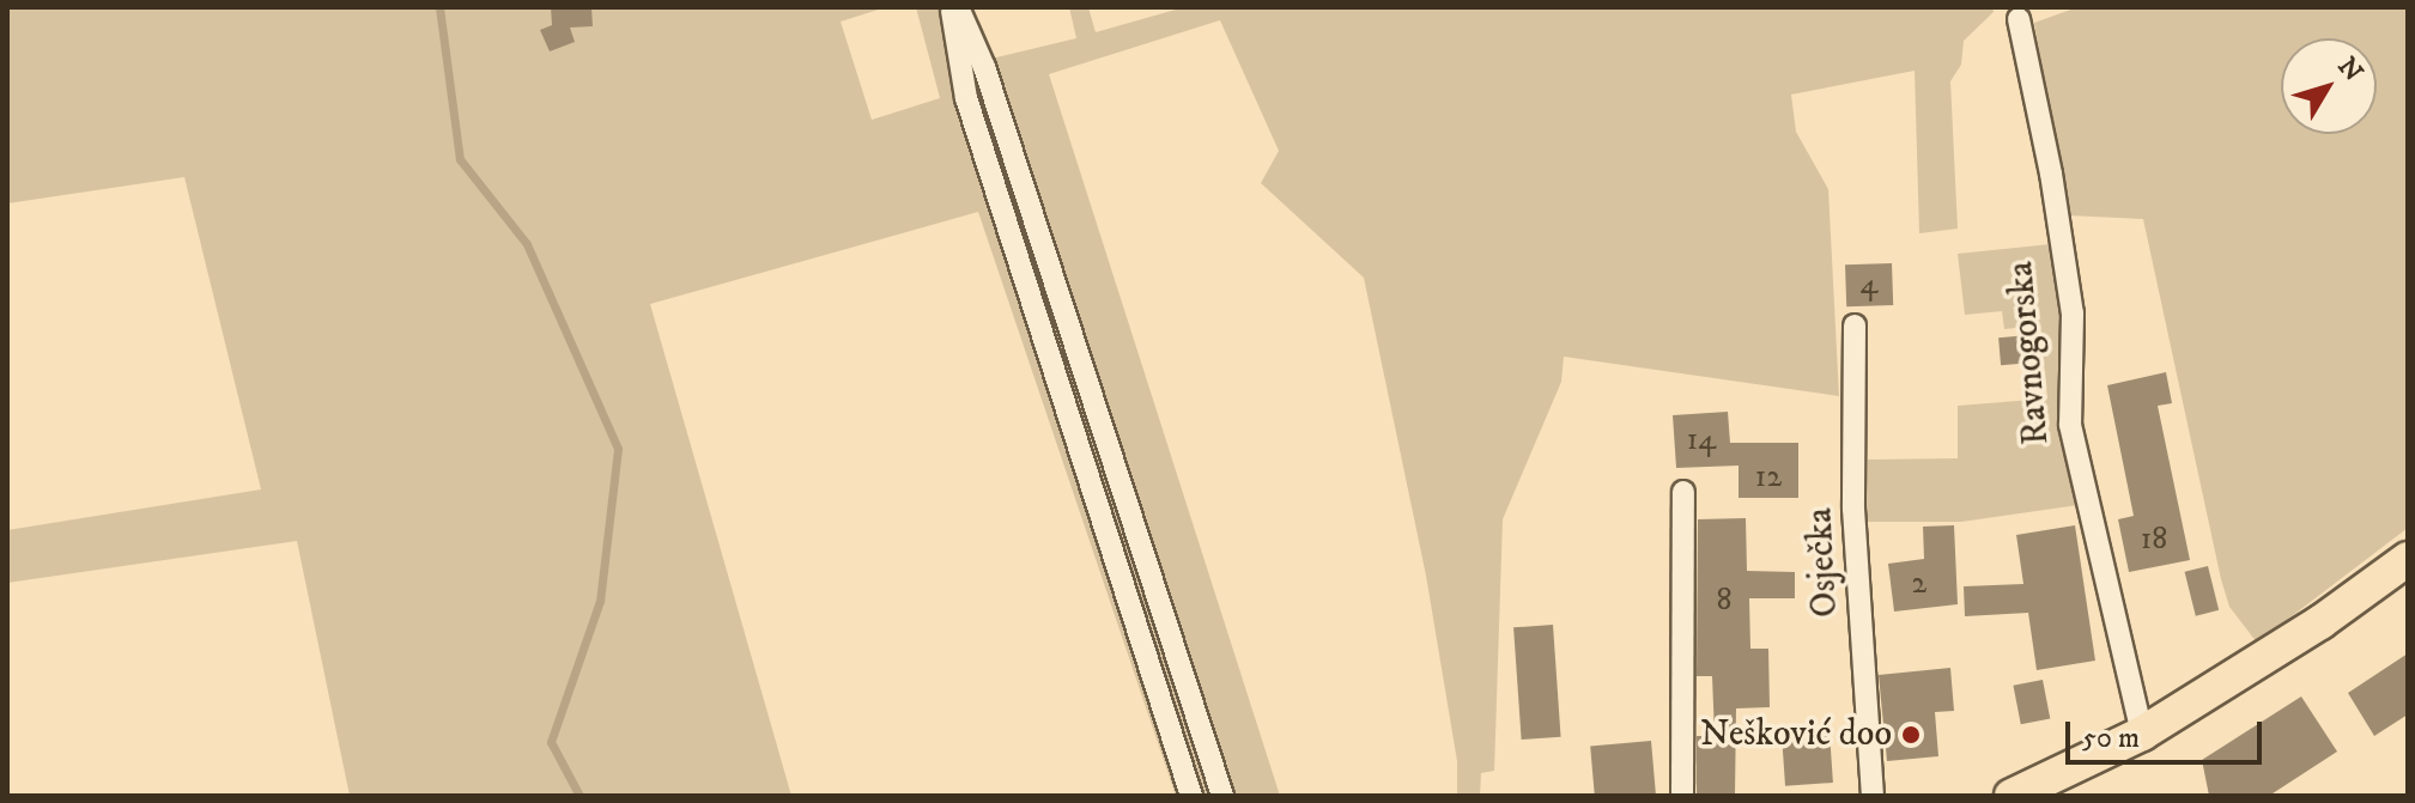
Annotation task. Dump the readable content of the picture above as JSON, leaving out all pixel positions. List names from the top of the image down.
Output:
{
  "streets": {
    "street": ["Ravnogorska", "Osječka"]
  },
  "places": ["Nešković doo"],
  "house_numbers": [
    "4",
    "14",
    "12",
    "18",
    "2",
    "8"
  ],
  "scale_bar": "50 m",
  "north": "top right"
}
